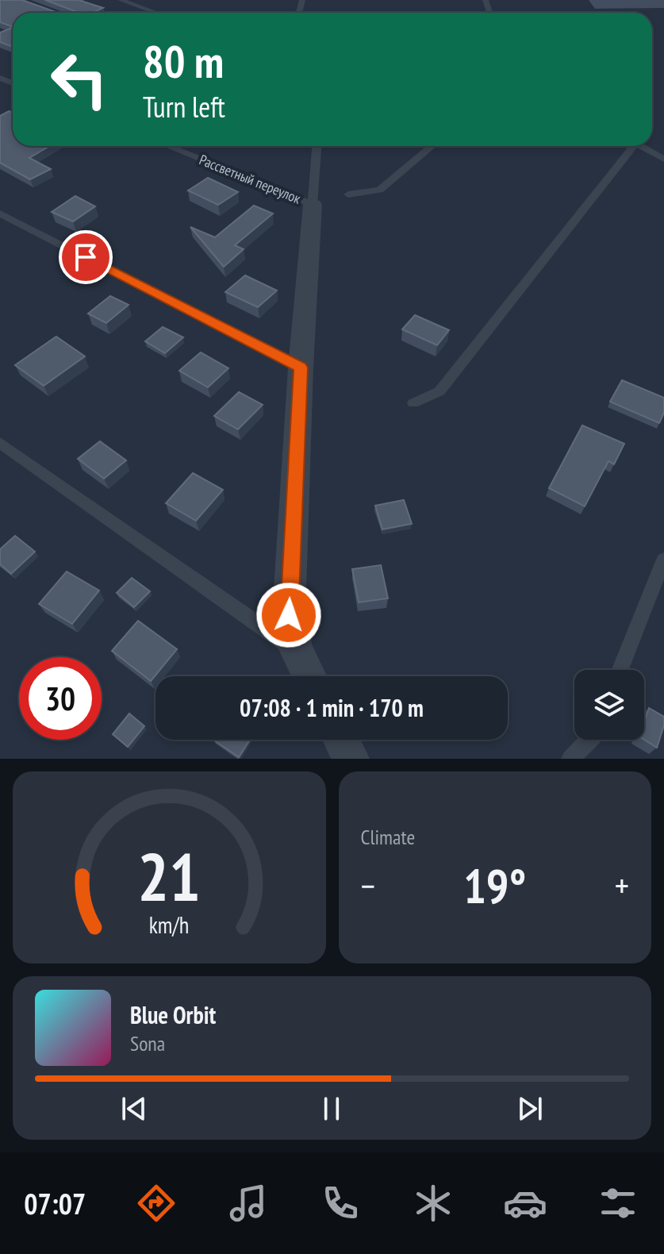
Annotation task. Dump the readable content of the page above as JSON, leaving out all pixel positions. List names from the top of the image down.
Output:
{
  "streets": {
    "lane": ["Рассветный переулок"]
  },
  "page": {
    "turn": ["80 m", "Turn left"],
    "limit": "30",
    "trip": "07:08 · 1 min · 170 m",
    "tile": "Climate",
    "heat": ["−", "19°", "+"],
    "song": ["Blue Orbit", "Sona"],
    "tabs": "07:07",
    "gauge": ["21", "km/h"]
  }
}
